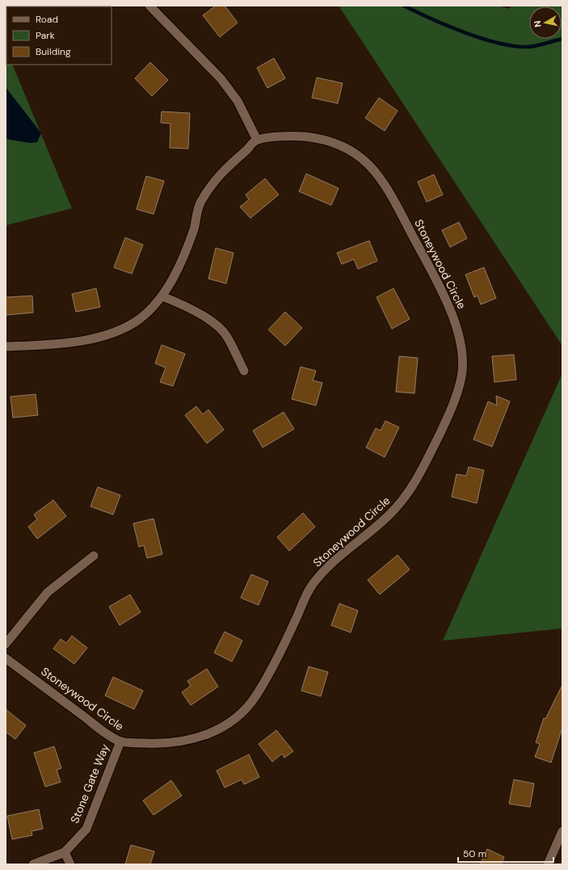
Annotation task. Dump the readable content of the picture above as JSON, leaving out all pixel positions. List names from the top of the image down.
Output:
{
  "streets": {
    "street": ["Stoneywood Circle", "Stone Gate Way"]
  },
  "crossings": [
    ["Stoneywood Circle", "Stone Gate Way"]
  ],
  "legend": ["Road", "Park", "Building"],
  "scale_bar": "50 m",
  "north": "left"
}
